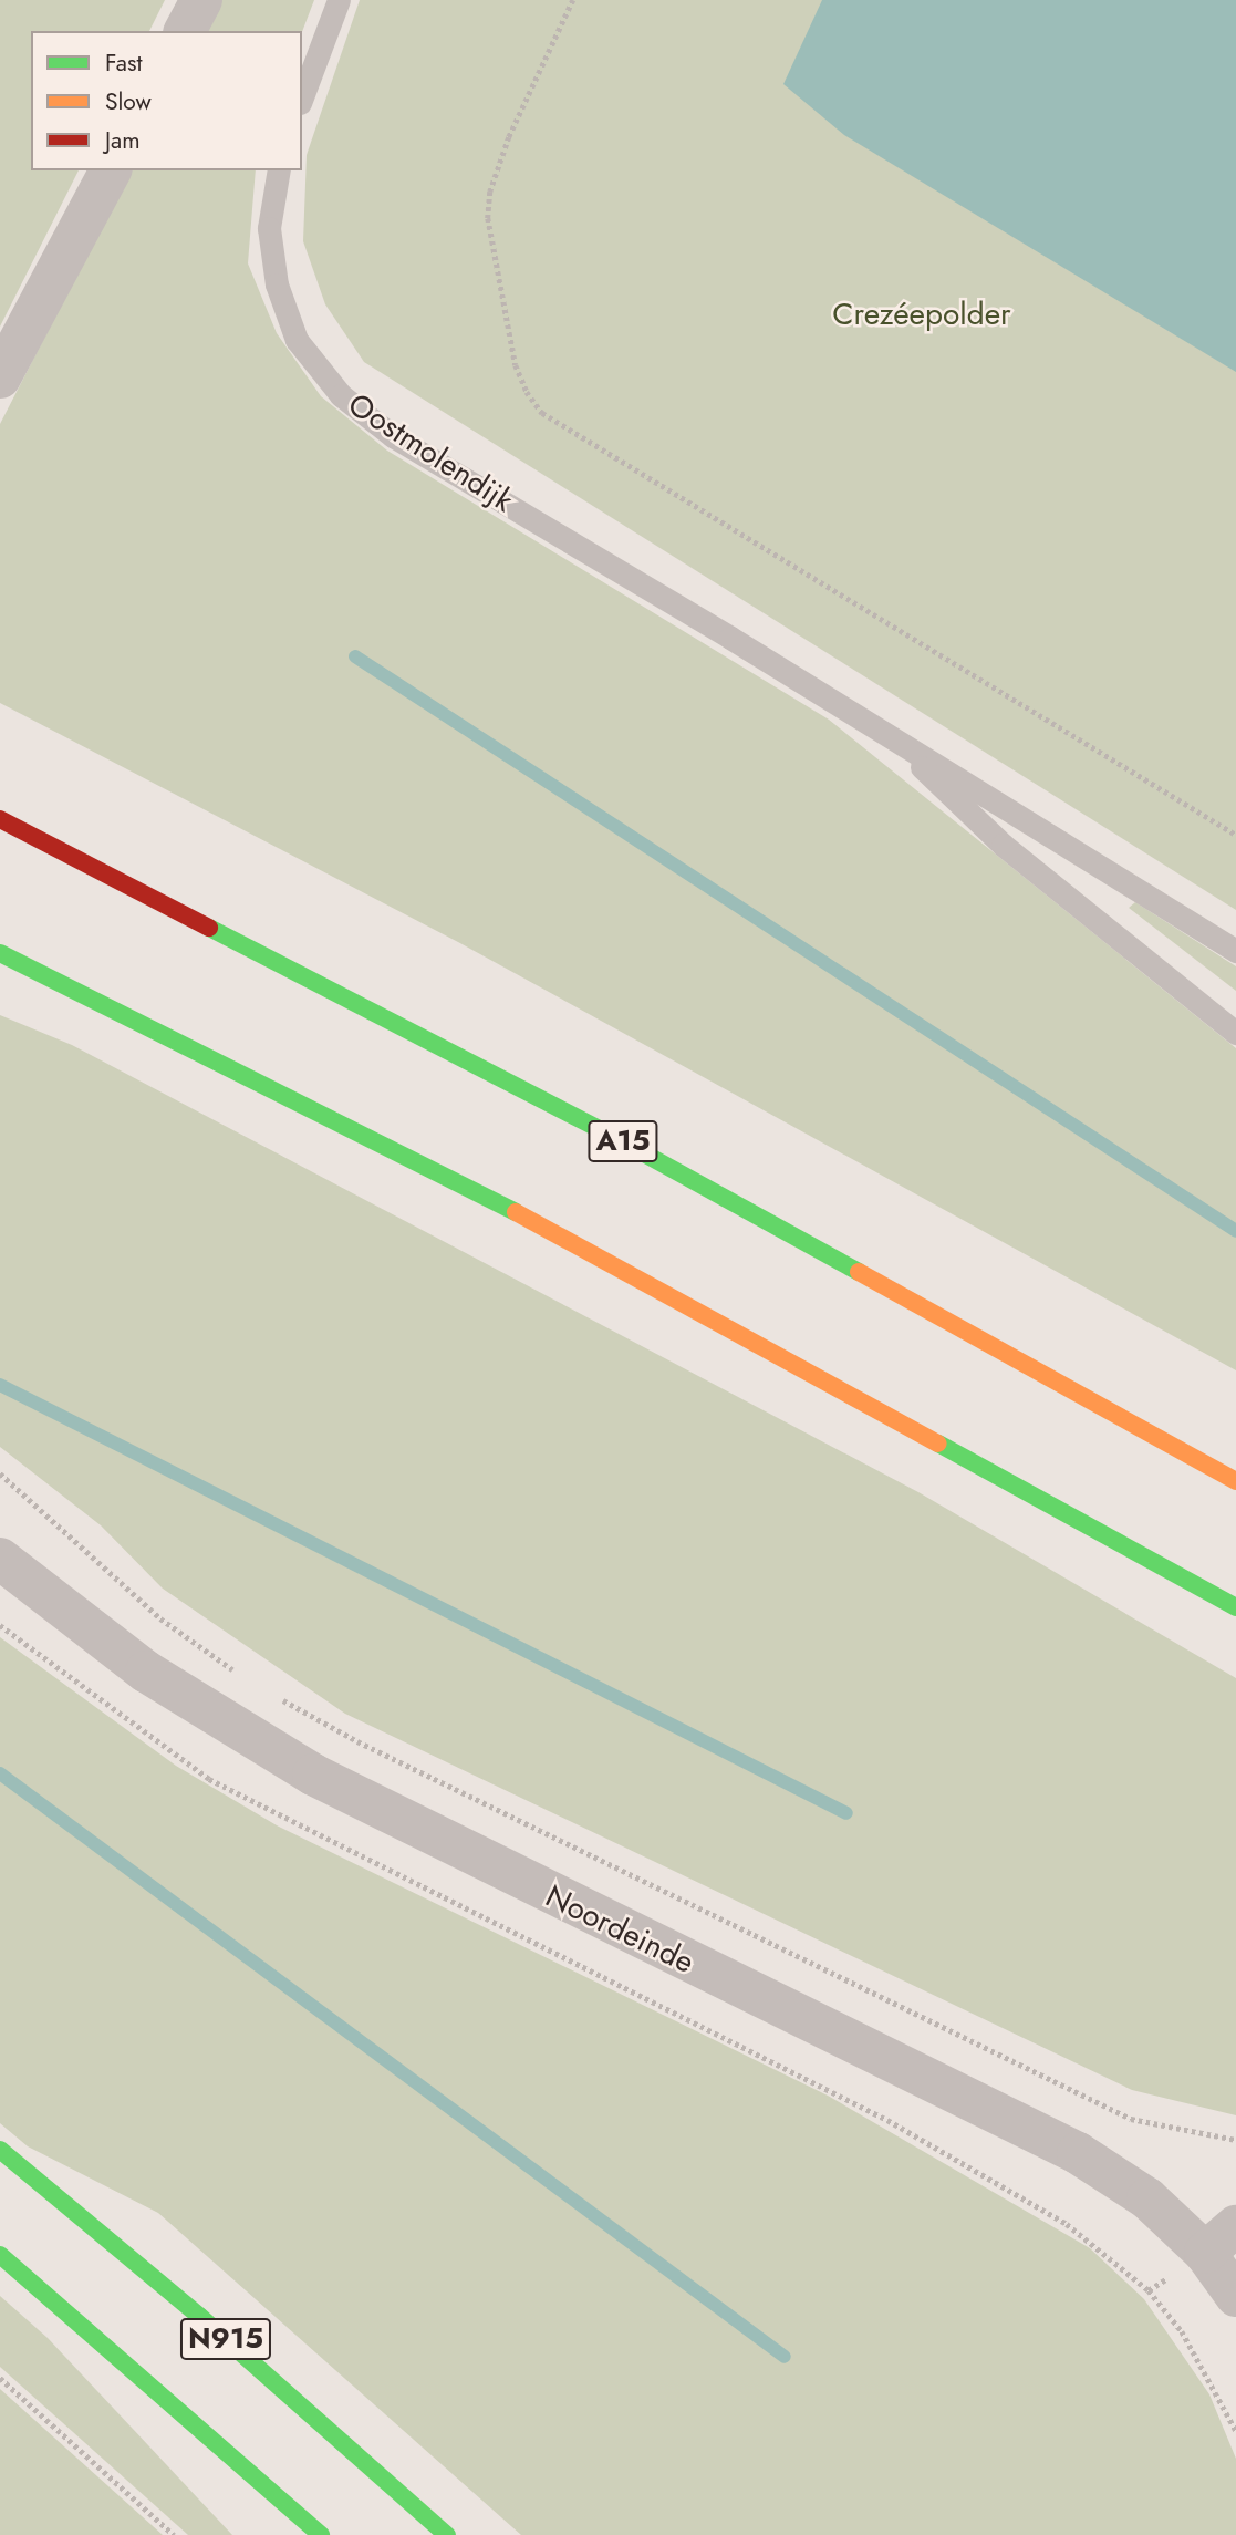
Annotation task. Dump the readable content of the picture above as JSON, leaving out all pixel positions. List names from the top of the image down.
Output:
{
  "streets": {
    "main road": ["A15", "N915"],
    "street": ["Noordeinde"],
    "lane": ["Oostmolendijk"]
  },
  "parks": ["Crezéepolder"],
  "legend": ["Fast", "Slow", "Jam"]
}
